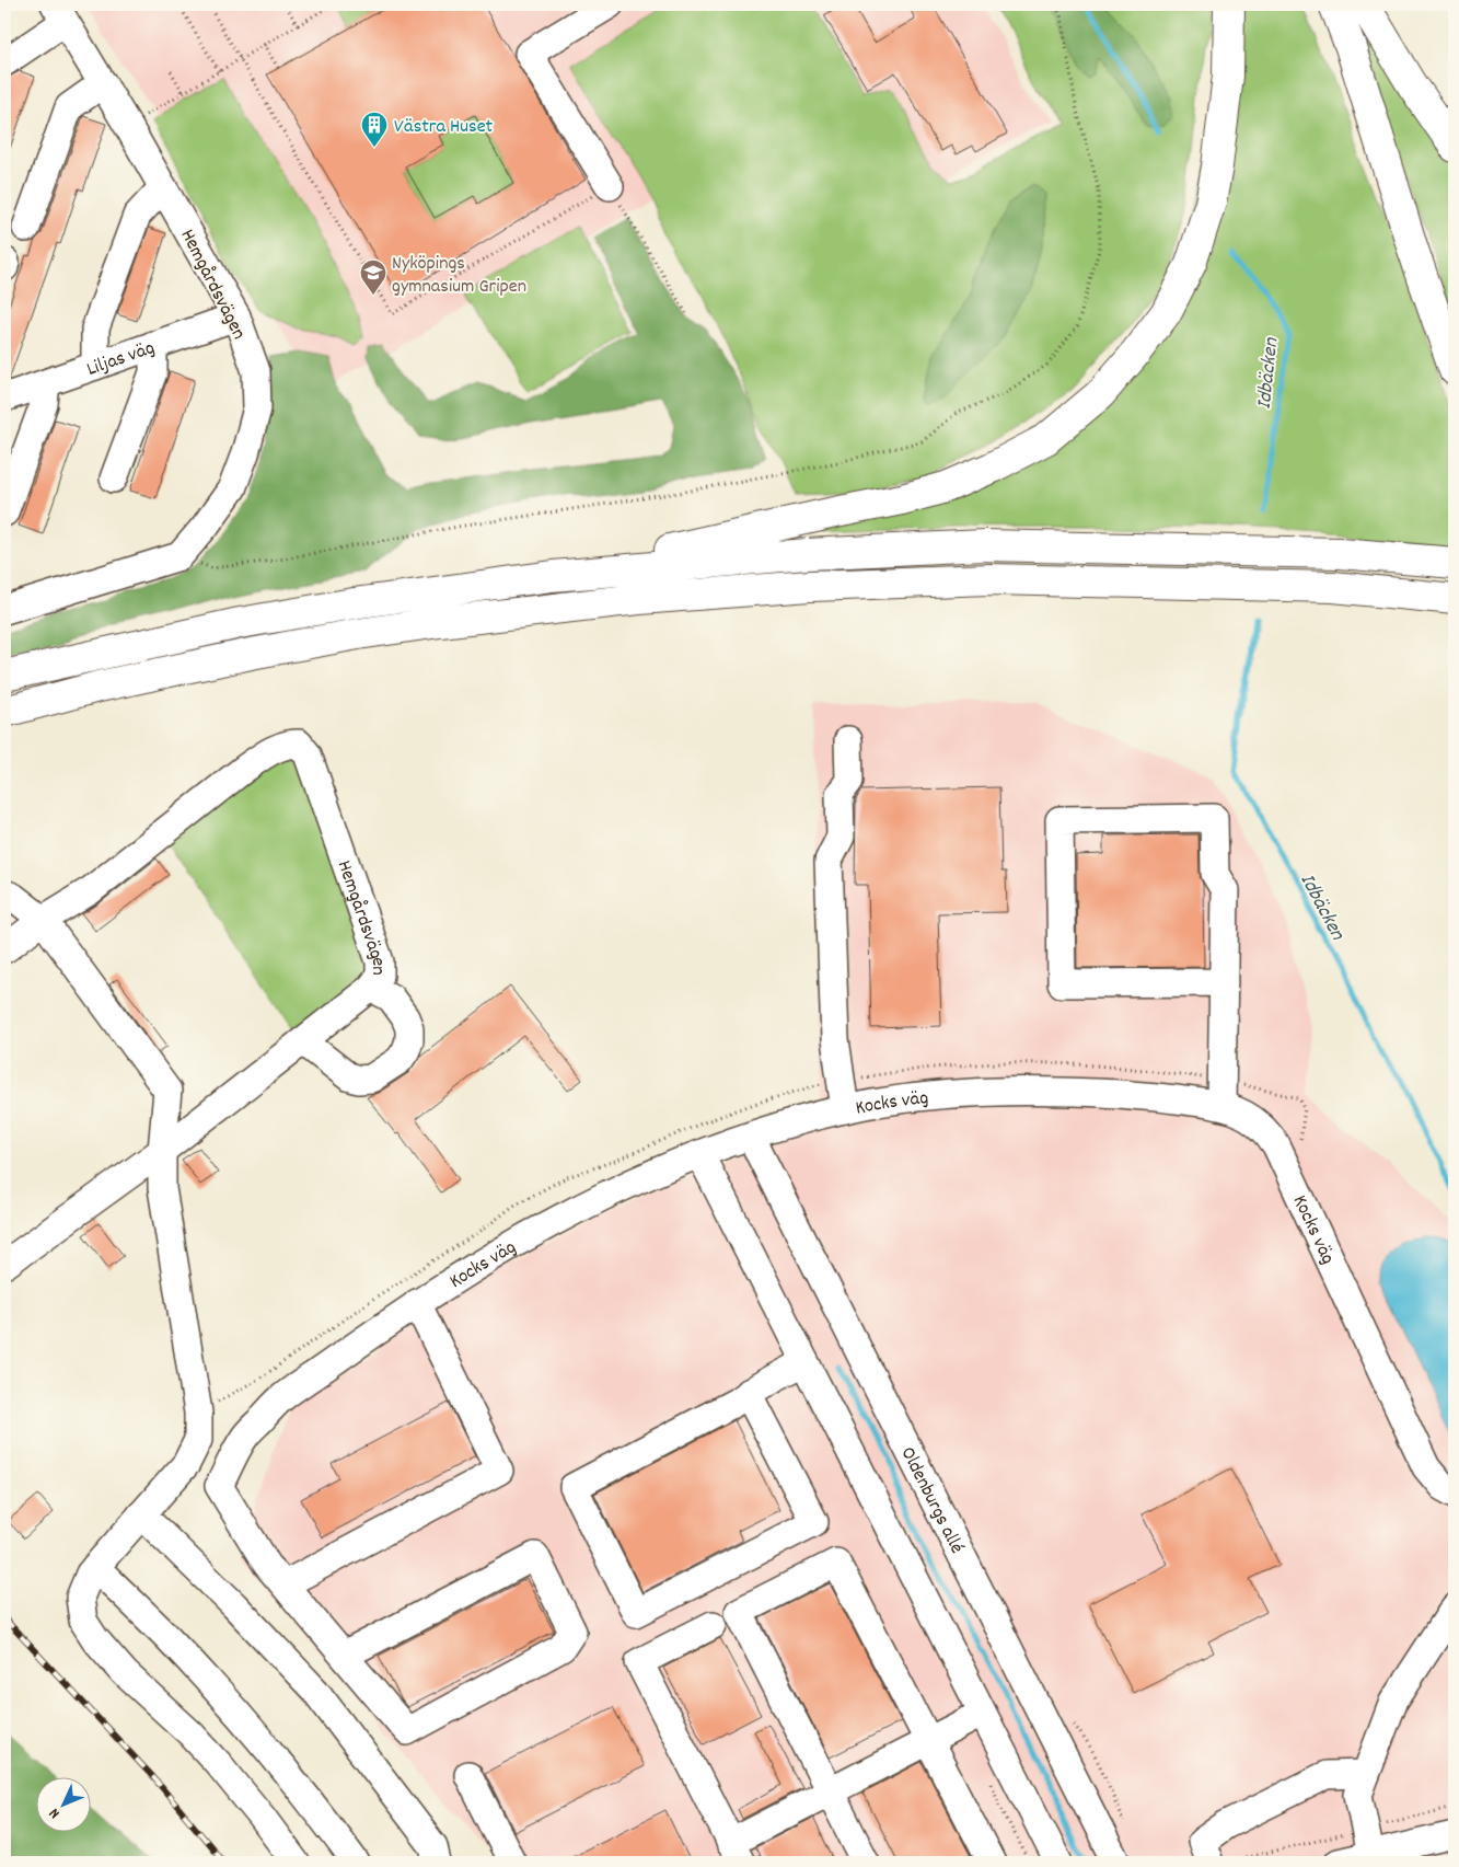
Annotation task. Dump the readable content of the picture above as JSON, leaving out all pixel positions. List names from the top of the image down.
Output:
{
  "streets": {
    "street": [
      "Hemgårdsvägen",
      "Liljas väg",
      "Kocks väg",
      "Oldenburgs allé"
    ]
  },
  "crossings": [
    ["Hemgårdsvägen", "Liljas väg"],
    ["Kocks väg", "Oldenburgs allé"]
  ],
  "water": ["Idbäcken"],
  "places": {
    "building": ["Västra Huset"],
    "school or university": ["Nyköpings gymnasium Gripen"]
  },
  "north": "bottom left"
}
